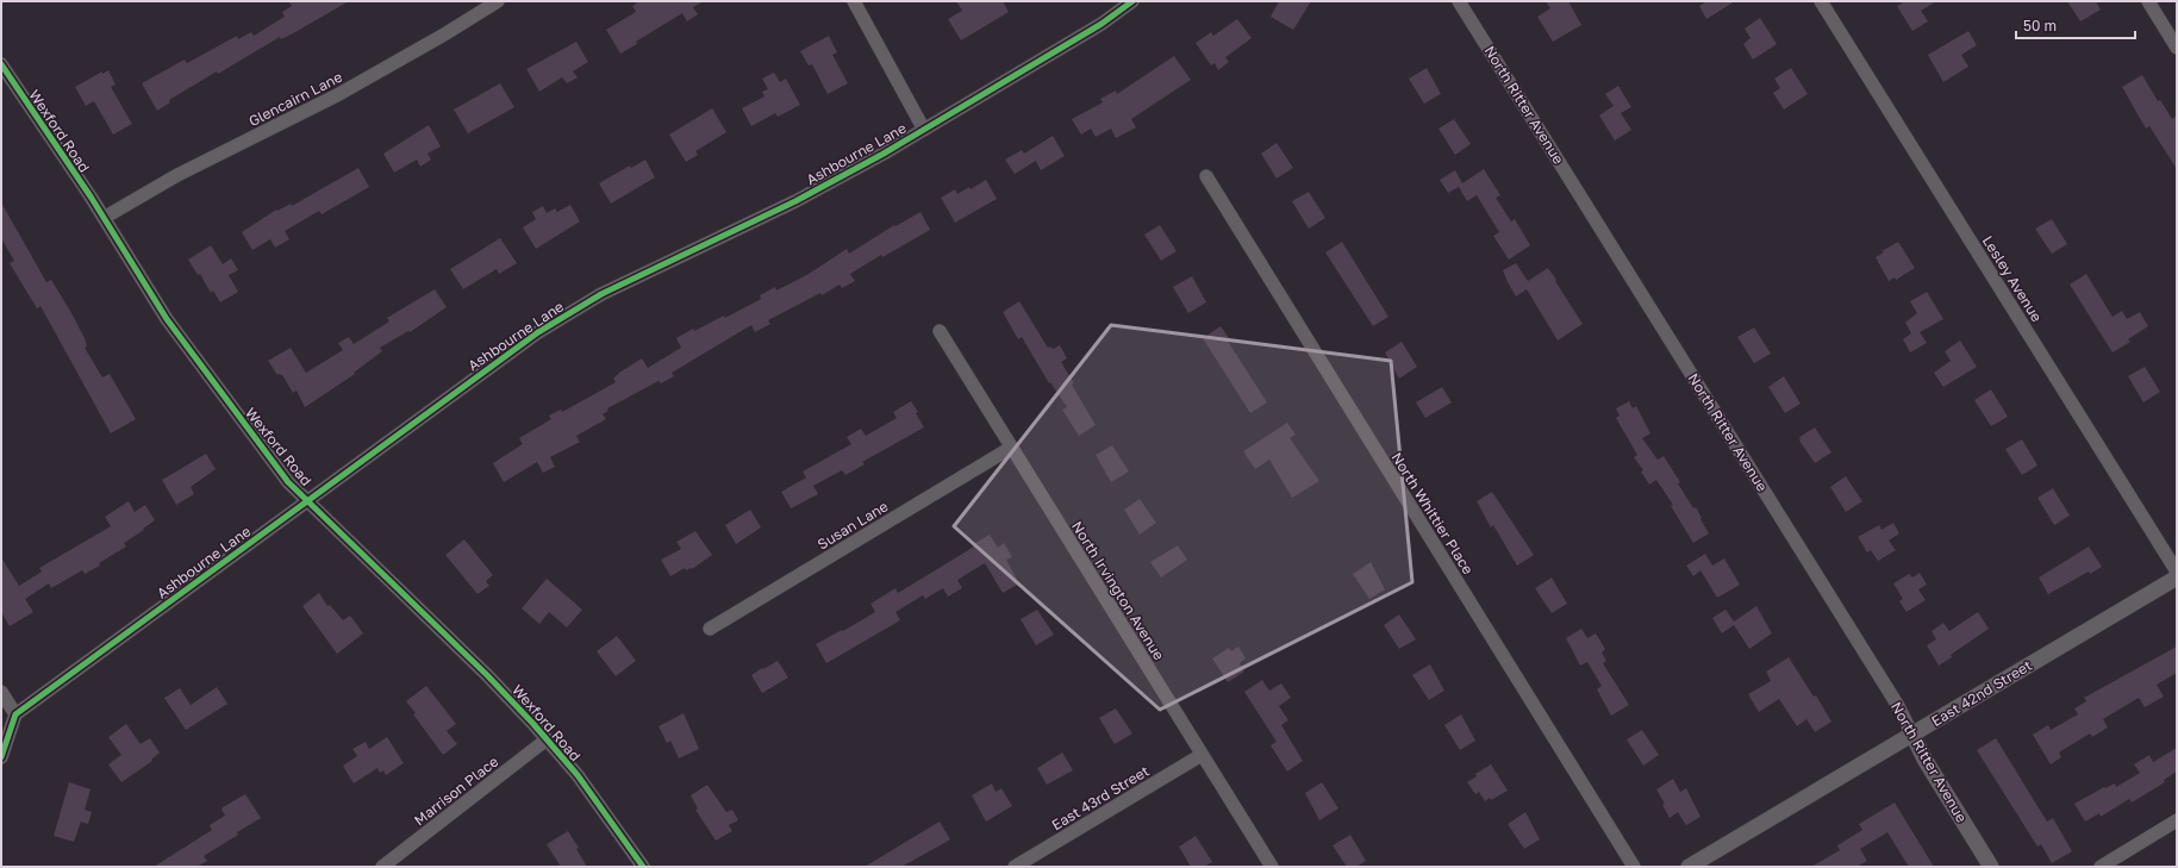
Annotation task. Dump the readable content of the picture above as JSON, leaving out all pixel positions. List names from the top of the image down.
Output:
{
  "streets": {
    "street": [
      "Glencairn Lane",
      "North Ritter Avenue",
      "Wexford Road",
      "Ashbourne Lane",
      "Lesley Avenue",
      "North Whittier Place",
      "Susan Lane",
      "North Irvington Avenue",
      "East 42nd Street",
      "Marrison Place",
      "East 43rd Street"
    ]
  },
  "crossings": [
    ["Glencairn Lane", "Wexford Road"],
    ["North Ritter Avenue", "East 42nd Street"],
    ["Wexford Road", "Ashbourne Lane"],
    ["Wexford Road", "Marrison Place"],
    ["Susan Lane", "North Irvington Avenue"],
    ["North Irvington Avenue", "East 43rd Street"]
  ],
  "scale_bar": "50 m"
}
